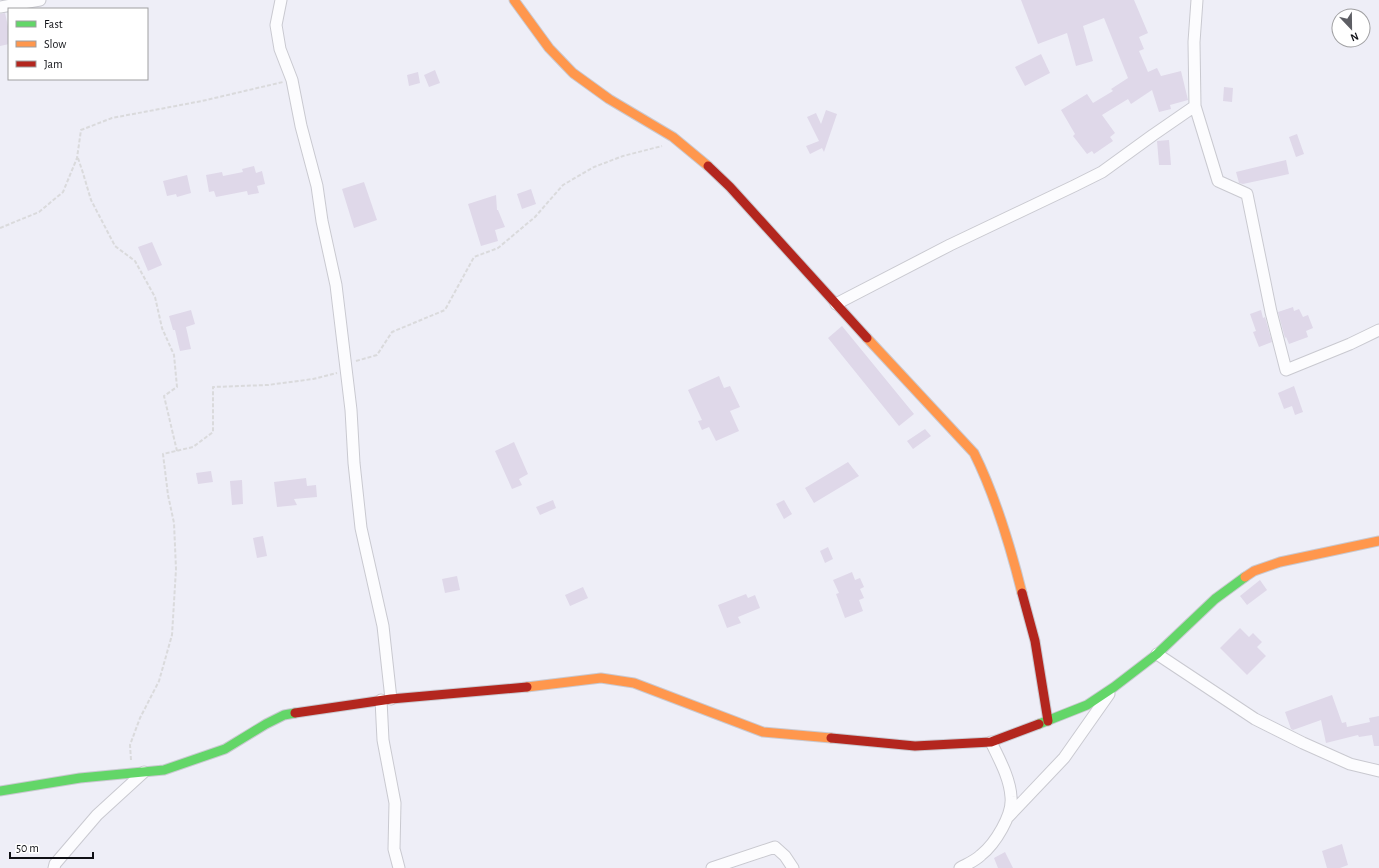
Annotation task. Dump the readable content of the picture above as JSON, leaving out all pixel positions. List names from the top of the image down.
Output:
{
  "legend": ["Fast", "Slow", "Jam"],
  "scale_bar": "50 m",
  "north": "bottom"
}
